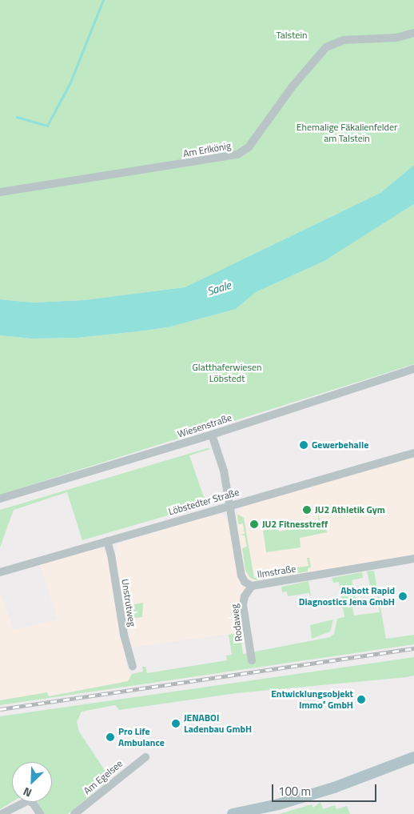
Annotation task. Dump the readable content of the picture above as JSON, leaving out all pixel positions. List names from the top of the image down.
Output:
{
  "streets": {
    "street": [
      "Am Erlkönig",
      "Wiesenstraße",
      "Löbstedter Straße",
      "Ilmstraße",
      "Unstrutweg",
      "Rodaweg",
      "Am Egelsee"
    ]
  },
  "crossings": [
    ["Wiesenstraße", "Ilmstraße"],
    ["Löbstedter Straße", "Ilmstraße"],
    ["Löbstedter Straße", "Unstrutweg"],
    ["Ilmstraße", "Rodaweg"]
  ],
  "water": ["Saale"],
  "parks": ["Talstein", "Ehemalige Fäkalienfelder am Talstein", "Glatthaferwiesen Löbstedt"],
  "places": [
    "Gewerbehalle",
    "JU2 Athletik Gym",
    "JU2 Fitnesstreff",
    "Abbott Rapid Diagnostics Jena GmbH",
    "Entwicklungsobjekt Immo⁵ GmbH",
    "JENABOI Ladenbau GmbH",
    "Pro Life Ambulance"
  ],
  "scale_bar": "100 m",
  "north": "bottom left"
}
